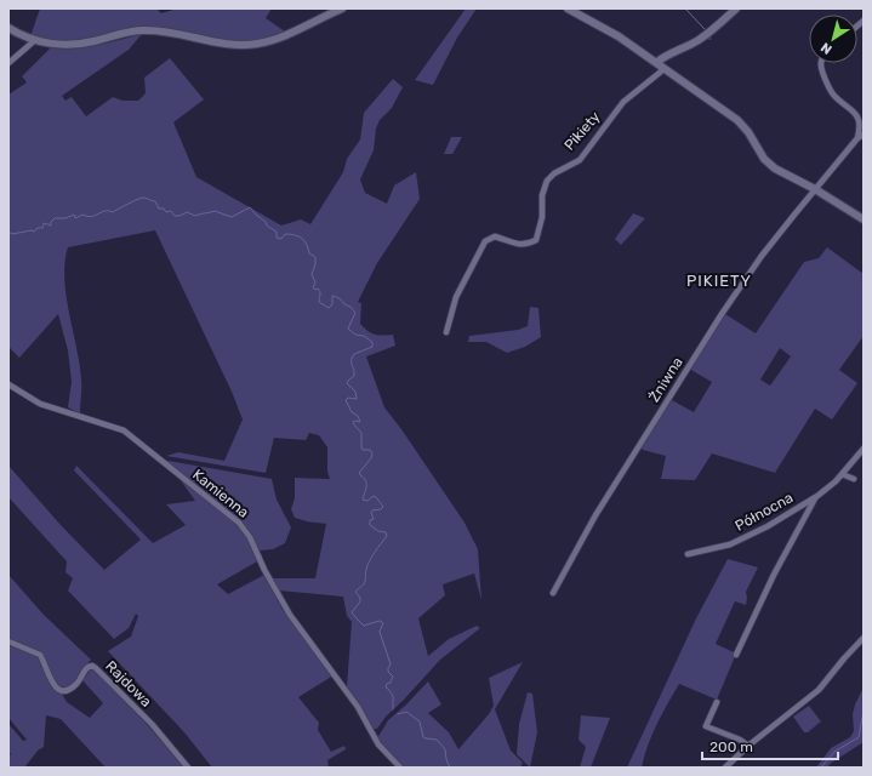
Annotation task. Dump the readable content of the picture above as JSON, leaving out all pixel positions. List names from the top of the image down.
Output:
{
  "streets": {
    "street": [
      "Pikiety",
      "Żniwna",
      "Kamienna",
      "Północna",
      "Rajdowa"
    ]
  },
  "districts": ["PIKIETY"],
  "scale_bar": "200 m",
  "north": "bottom left"
}
